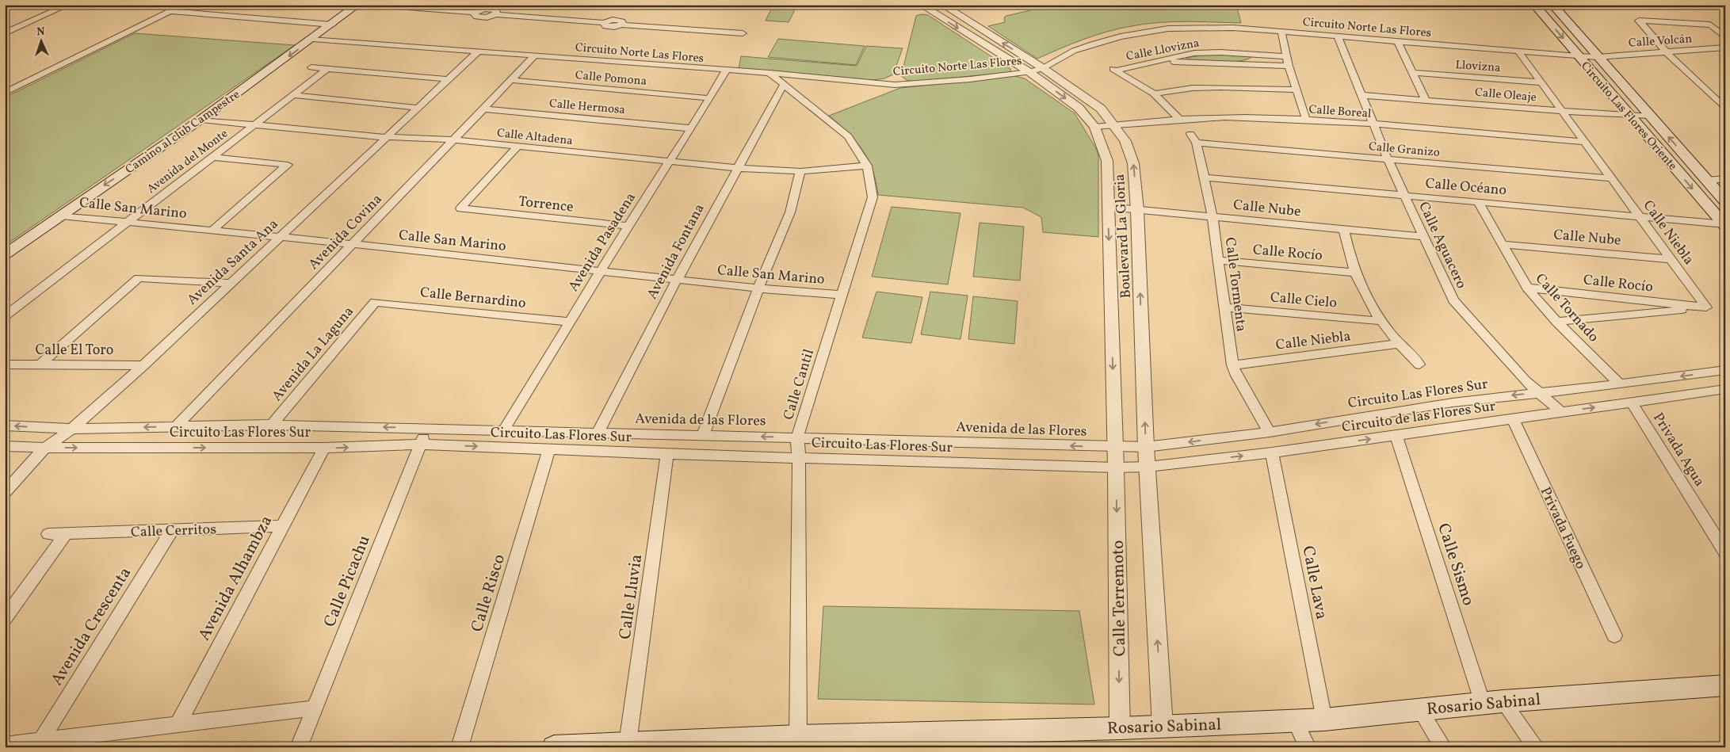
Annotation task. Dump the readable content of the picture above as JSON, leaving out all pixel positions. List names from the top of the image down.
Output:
{
  "streets": {
    "main road": ["Circuito Las Flores Oriente", "Camino al club Campestre", "Rosario Sabinal"],
    "street": [
      "Circuito Norte Las Flores",
      "Calle Volcán",
      "Calle Llovizna",
      "Llovizna",
      "Calle Pomona",
      "Calle Oleaje",
      "Calle Hermosa",
      "Calle Boreal",
      "Calle Altadena",
      "Calle Granizo",
      "Avenida del Monte",
      "Calle Océano",
      "Torrence",
      "Calle San Marino",
      "Calle Nube",
      "Avenida Covina",
      "Calle Niebla",
      "Boulevard La Gloria",
      "Avenida Pasadena",
      "Calle Aguacero",
      "Avenida Fontana",
      "Calle Rocío",
      "Avenida Santa Ana",
      "Calle Tormenta",
      "Calle Bernardino",
      "Calle Cielo",
      "Calle Tornado",
      "Calle El Toro",
      "Avenida La Laguna",
      "Calle Cantil",
      "Circuito Las Flores Sur",
      "Circuito de las Flores Sur",
      "Avenida de las Flores",
      "Privada Agua",
      "Privada Fuego",
      "Calle Cerritos",
      "Calle Sismo",
      "Avenida Alhambza",
      "Calle Picachu",
      "Calle Lava",
      "Calle Risco",
      "Calle Lluvia",
      "Calle Terremoto",
      "Avenida Crescenta"
    ]
  },
  "crossings": [
    ["Circuito Norte Las Flores", "Calle Volcán"],
    ["Circuito Norte Las Flores", "Circuito Las Flores Oriente"],
    ["Circuito Norte Las Flores", "Camino al club Campestre"],
    ["Circuito Norte Las Flores", "Avenida Covina"],
    ["Circuito Norte Las Flores", "Calle Niebla"],
    ["Circuito Norte Las Flores", "Boulevard La Gloria"],
    ["Circuito Norte Las Flores", "Avenida Pasadena"],
    ["Circuito Norte Las Flores", "Calle Aguacero"],
    ["Circuito Norte Las Flores", "Avenida Santa Ana"],
    ["Circuito Norte Las Flores", "Calle Cantil"],
    ["Llovizna", "Calle Niebla"],
    ["Calle Pomona", "Avenida Covina"],
    ["Calle Pomona", "Avenida Pasadena"],
    ["Calle Oleaje", "Circuito Las Flores Oriente"],
    ["Calle Oleaje", "Calle Niebla"],
    ["Calle Oleaje", "Calle Aguacero"],
    ["Calle Hermosa", "Avenida Covina"],
    ["Calle Hermosa", "Avenida Pasadena"],
    ["Calle Boreal", "Calle Niebla"],
    ["Calle Boreal", "Boulevard La Gloria"],
    ["Calle Boreal", "Calle Aguacero"],
    ["Circuito Las Flores Oriente", "Calle Océano"],
    ["Camino al club Campestre", "Calle Altadena"],
    ["Camino al club Campestre", "Calle San Marino"],
    ["Calle Altadena", "Avenida del Monte"],
    ["Calle Altadena", "Torrence"],
    ["Calle Altadena", "Avenida Covina"],
    ["Calle Altadena", "Avenida Pasadena"],
    ["Calle Altadena", "Avenida Fontana"],
    ["Calle Altadena", "Avenida Santa Ana"],
    ["Calle Altadena", "Calle Cantil"],
    ["Calle Granizo", "Calle Niebla"],
    ["Calle Granizo", "Calle Aguacero"],
    ["Calle Granizo", "Calle Tormenta"],
    ["Avenida del Monte", "Calle San Marino"],
    ["Calle Océano", "Calle Niebla"],
    ["Calle Océano", "Calle Aguacero"],
    ["Calle Océano", "Calle Tormenta"],
    ["Calle Océano", "Calle Tornado"],
    ["Torrence", "Avenida Pasadena"],
    ["Calle San Marino", "Avenida Covina"],
    ["Calle San Marino", "Avenida Pasadena"],
    ["Calle San Marino", "Avenida Fontana"],
    ["Calle San Marino", "Avenida Santa Ana"],
    ["Calle San Marino", "Calle Cantil"],
    ["Calle Nube", "Calle Niebla"],
    ["Calle Nube", "Boulevard La Gloria"],
    ["Calle Nube", "Calle Aguacero"],
    ["Calle Nube", "Calle Tormenta"],
    ["Calle Nube", "Calle Tornado"],
    ["Avenida Covina", "Circuito Las Flores Sur"],
    ["Calle Niebla", "Calle Rocío"],
    ["Calle Niebla", "Calle Tormenta"],
    ["Boulevard La Gloria", "Circuito Las Flores Sur"],
    ["Boulevard La Gloria", "Circuito de las Flores Sur"],
    ["Boulevard La Gloria", "Avenida de las Flores"],
    ["Boulevard La Gloria", "Calle Terremoto"],
    ["Avenida Pasadena", "Calle Bernardino"],
    ["Avenida Pasadena", "Avenida de las Flores"],
    ["Calle Aguacero", "Circuito Las Flores Sur"],
    ["Calle Aguacero", "Circuito de las Flores Sur"],
    ["Avenida Fontana", "Calle Cantil"],
    ["Avenida Fontana", "Avenida de las Flores"],
    ["Calle Rocío", "Calle Tormenta"],
    ["Calle Rocío", "Calle Tornado"],
    ["Avenida Santa Ana", "Calle El Toro"],
    ["Avenida Santa Ana", "Circuito Las Flores Sur"],
    ["Calle Tormenta", "Calle Cielo"],
    ["Calle Tormenta", "Circuito Las Flores Sur"],
    ["Calle Bernardino", "Avenida La Laguna"],
    ["Calle Tornado", "Circuito Las Flores Sur"],
    ["Avenida La Laguna", "Circuito Las Flores Sur"],
    ["Calle Cantil", "Circuito Las Flores Sur"],
    ["Calle Cantil", "Avenida de las Flores"],
    ["Calle Cantil", "Rosario Sabinal"],
    ["Circuito Las Flores Sur", "Circuito de las Flores Sur"],
    ["Circuito Las Flores Sur", "Avenida de las Flores"],
    ["Circuito Las Flores Sur", "Avenida Alhambza"],
    ["Circuito Las Flores Sur", "Calle Picachu"],
    ["Circuito Las Flores Sur", "Calle Risco"],
    ["Circuito Las Flores Sur", "Calle Lluvia"],
    ["Circuito Las Flores Sur", "Calle Terremoto"],
    ["Circuito de las Flores Sur", "Privada Agua"],
    ["Circuito de las Flores Sur", "Privada Fuego"],
    ["Circuito de las Flores Sur", "Calle Sismo"],
    ["Circuito de las Flores Sur", "Calle Lava"],
    ["Circuito de las Flores Sur", "Calle Terremoto"],
    ["Avenida de las Flores", "Calle Picachu"],
    ["Calle Cerritos", "Avenida Alhambza"],
    ["Calle Cerritos", "Avenida Crescenta"],
    ["Calle Sismo", "Rosario Sabinal"],
    ["Calle Lava", "Rosario Sabinal"],
    ["Calle Lluvia", "Rosario Sabinal"],
    ["Calle Terremoto", "Rosario Sabinal"]
  ],
  "one_way": ["Camino al club Campestre", "Circuito de las Flores Sur", "Avenida de las Flores"],
  "north": "top"
}
